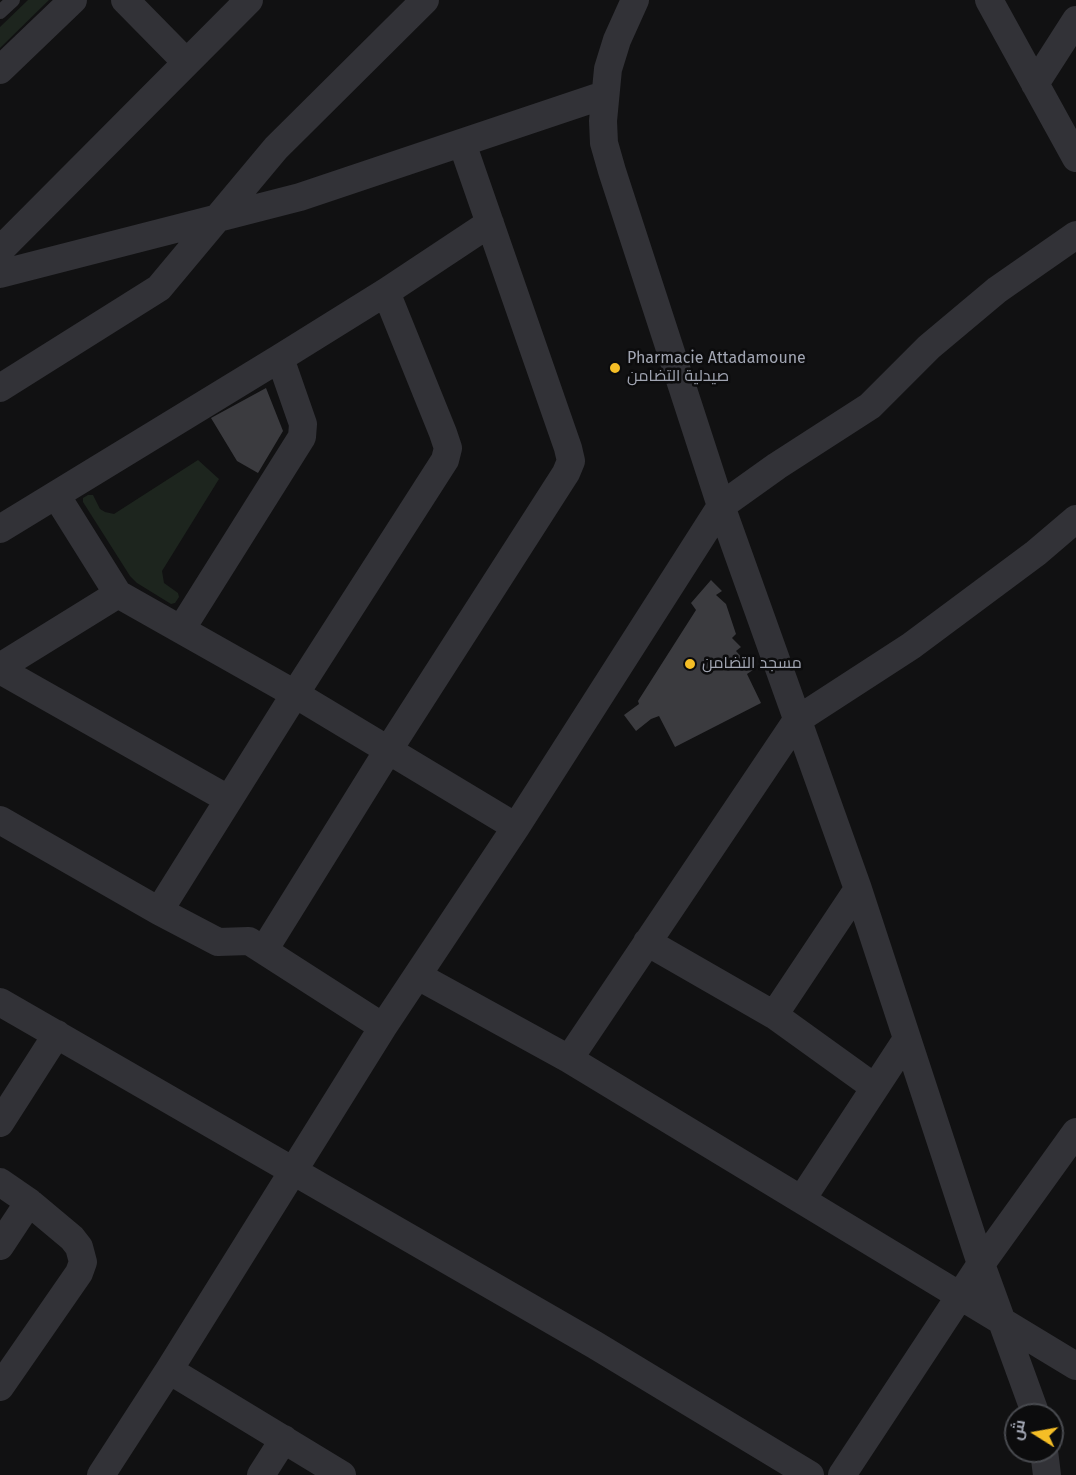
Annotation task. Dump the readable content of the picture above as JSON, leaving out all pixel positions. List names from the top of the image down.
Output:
{
  "places": ["Pharmacie Attadamoune صيدلية التضامن", "مسجد التضامن"],
  "north": "left"
}
